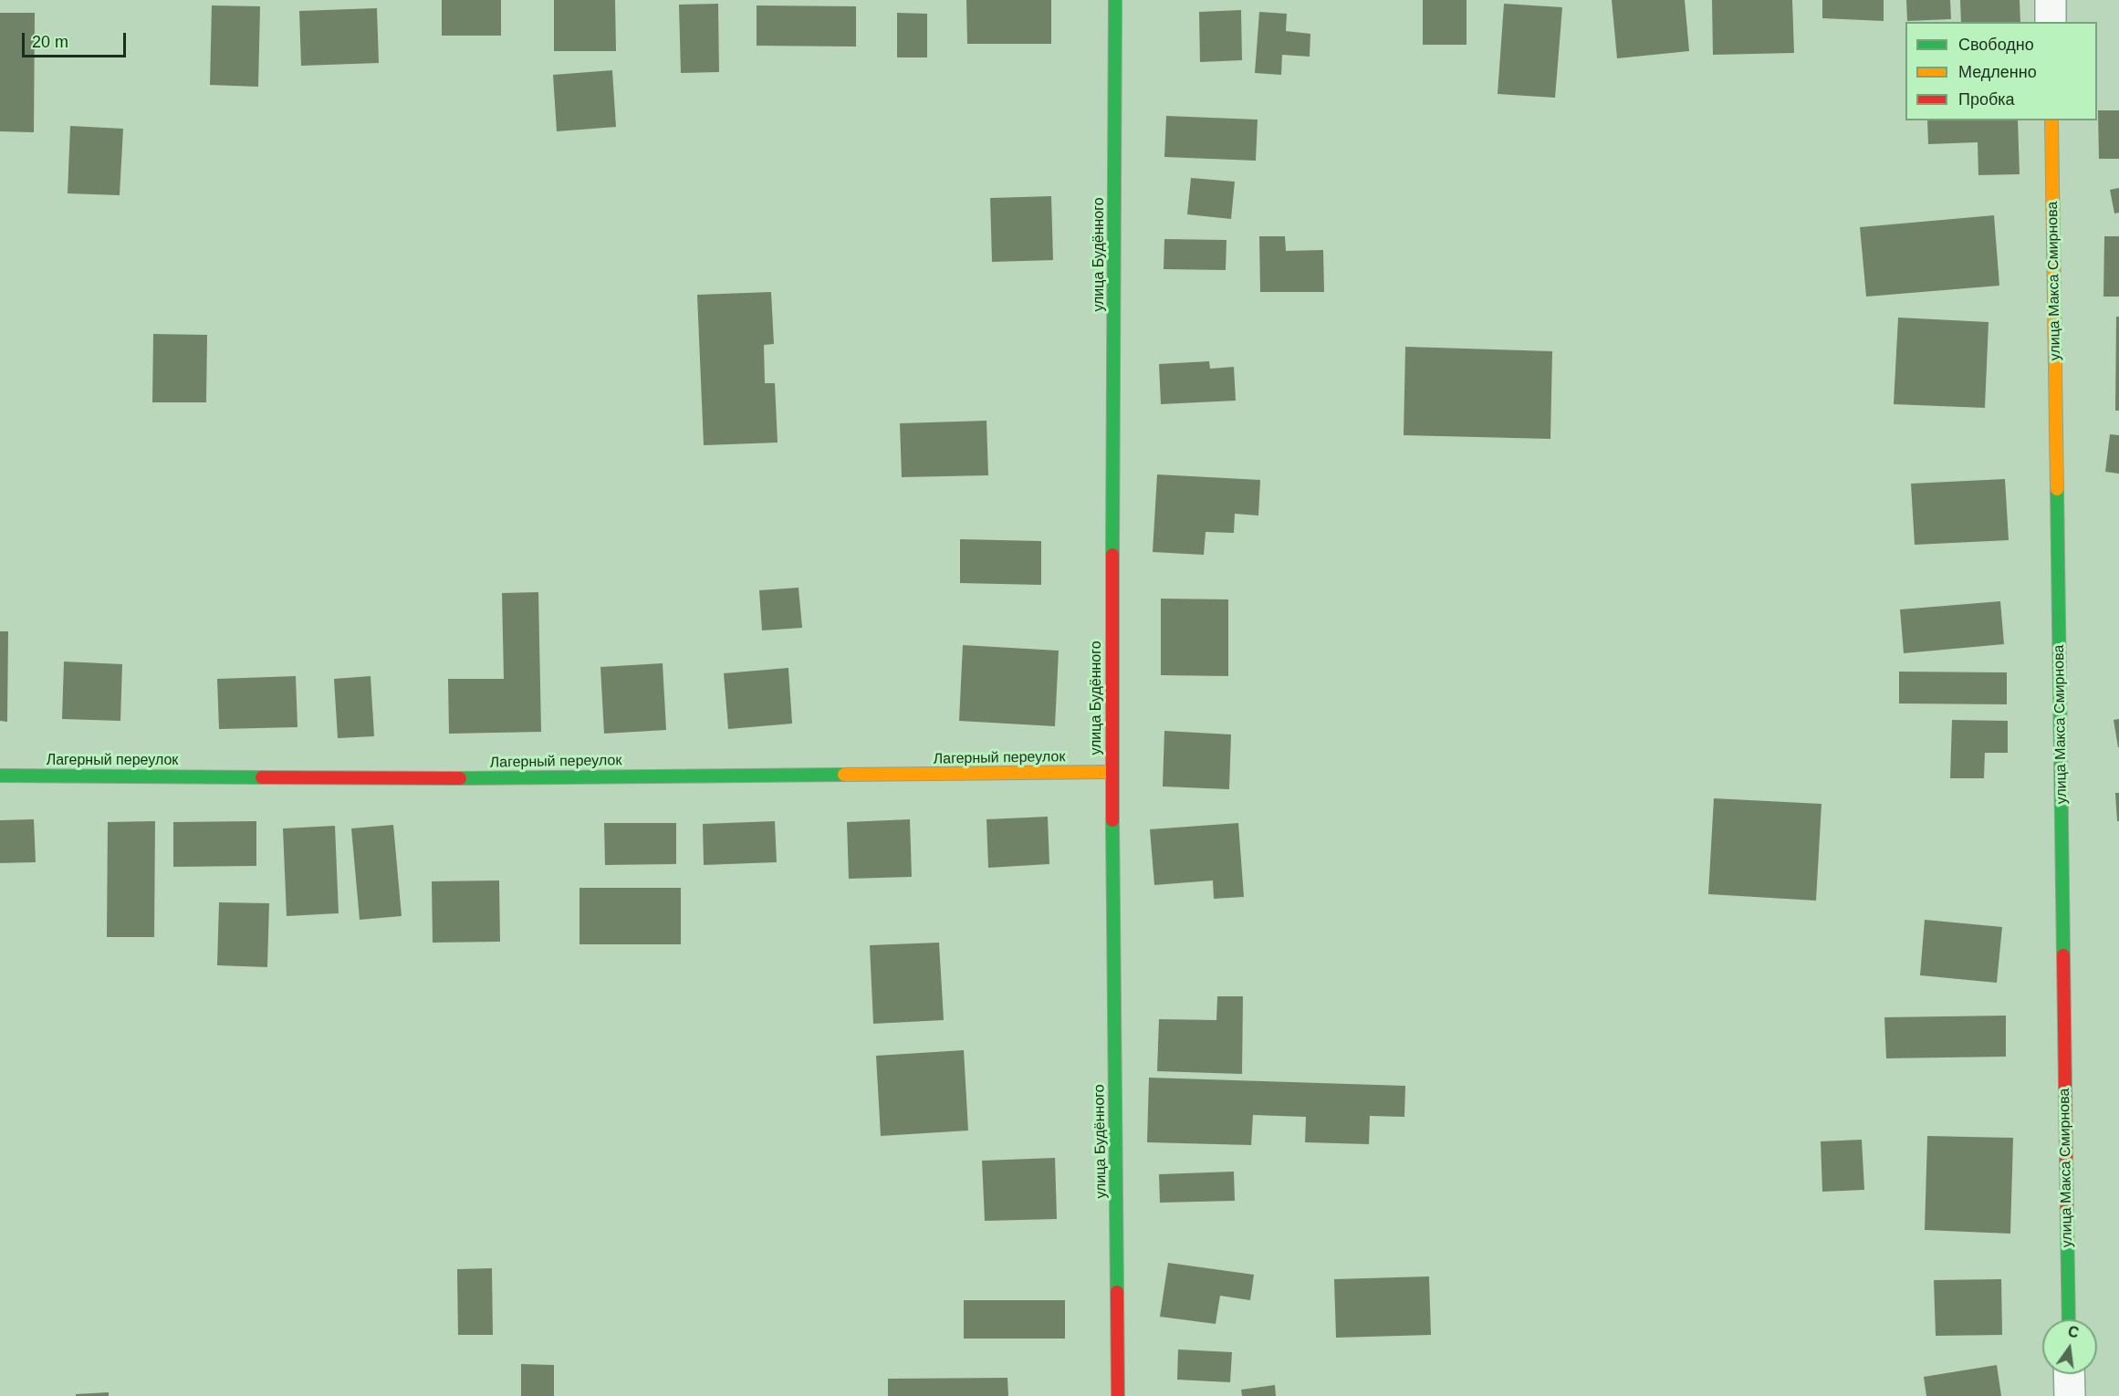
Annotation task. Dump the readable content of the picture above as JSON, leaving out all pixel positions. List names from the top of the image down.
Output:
{
  "streets": {
    "street": ["улица Будённого", "улица Макса Смирнова", "Лагерный переулок"]
  },
  "crossings": [
    ["улица Будённого", "Лагерный переулок"]
  ],
  "legend": ["Свободно", "Медленно", "Пробка"],
  "scale_bar": "20 m",
  "north": "top"
}
